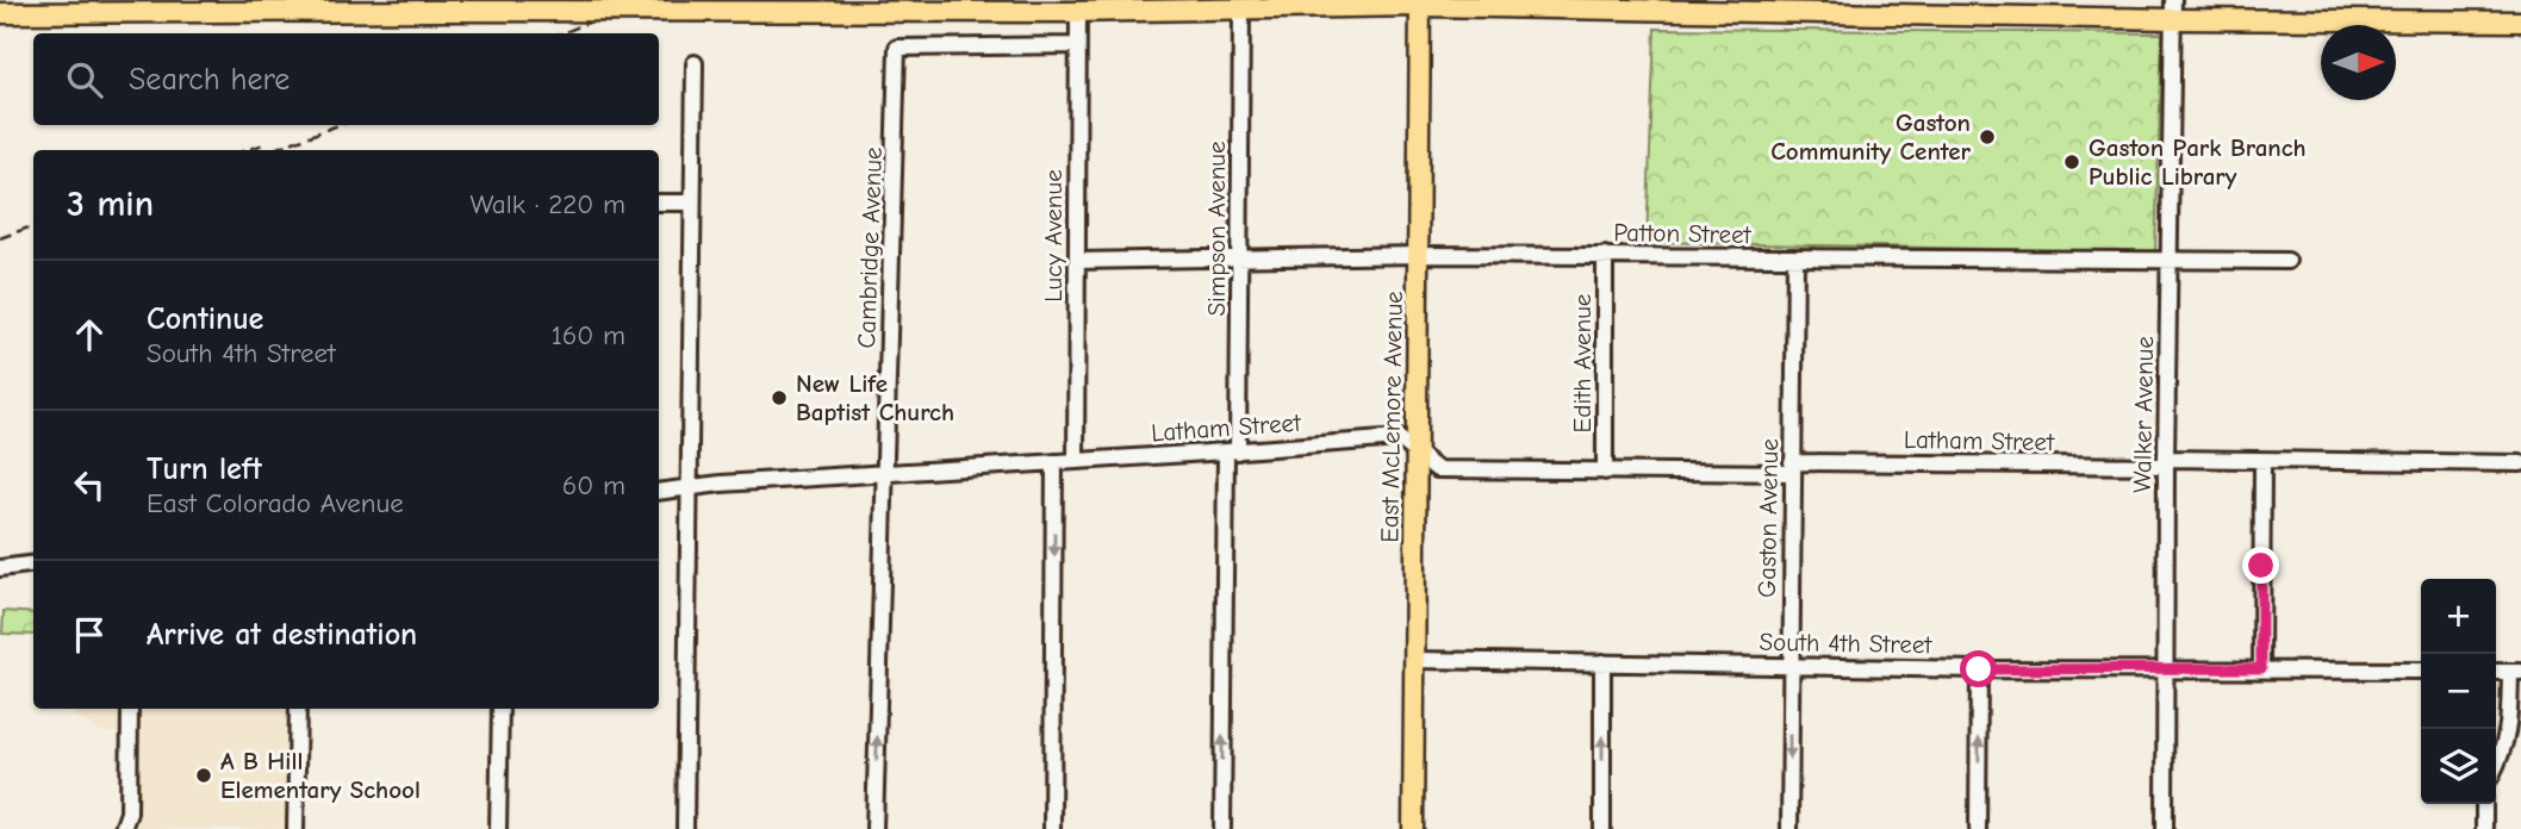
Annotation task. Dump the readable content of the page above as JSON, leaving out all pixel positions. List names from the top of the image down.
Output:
{
  "streets": {
    "main road": ["East McLemore Avenue"],
    "street": [
      "Simpson Avenue",
      "Patton Street",
      "Lucy Avenue",
      "Cambridge Avenue",
      "Edith Avenue",
      "Walker Avenue",
      "Latham Street",
      "Gaston Avenue",
      "South 4th Street"
    ]
  },
  "crossings": [
    ["Simpson Avenue", "Patton Street"],
    ["Simpson Avenue", "Latham Street"],
    ["Patton Street", "Lucy Avenue"],
    ["Patton Street", "Edith Avenue"],
    ["Patton Street", "Walker Avenue"],
    ["Patton Street", "East McLemore Avenue"],
    ["Patton Street", "Gaston Avenue"],
    ["Lucy Avenue", "Cambridge Avenue"],
    ["Lucy Avenue", "Latham Street"],
    ["Cambridge Avenue", "Latham Street"],
    ["Edith Avenue", "Latham Street"],
    ["Walker Avenue", "Latham Street"],
    ["Walker Avenue", "South 4th Street"],
    ["East McLemore Avenue", "Latham Street"],
    ["East McLemore Avenue", "South 4th Street"],
    ["Latham Street", "Gaston Avenue"],
    ["Gaston Avenue", "South 4th Street"]
  ],
  "one_way": ["Simpson Avenue", "Cambridge Avenue"],
  "places": [
    "Gaston Community Center",
    "Gaston Park Branch Public Library",
    "New Life Baptist Church",
    "A B Hill Elementary School"
  ],
  "north": "right",
  "page": {
    "search": "Search here",
    "heading": ["3 min", "Walk · 220 m"],
    "list": [
      ["Continue", "South 4th Street", "160 m"],
      ["Turn left", "East Colorado Avenue", "60 m"],
      "Arrive at destination"
    ],
    "map_buttons": ["+", "−"]
  }
}
